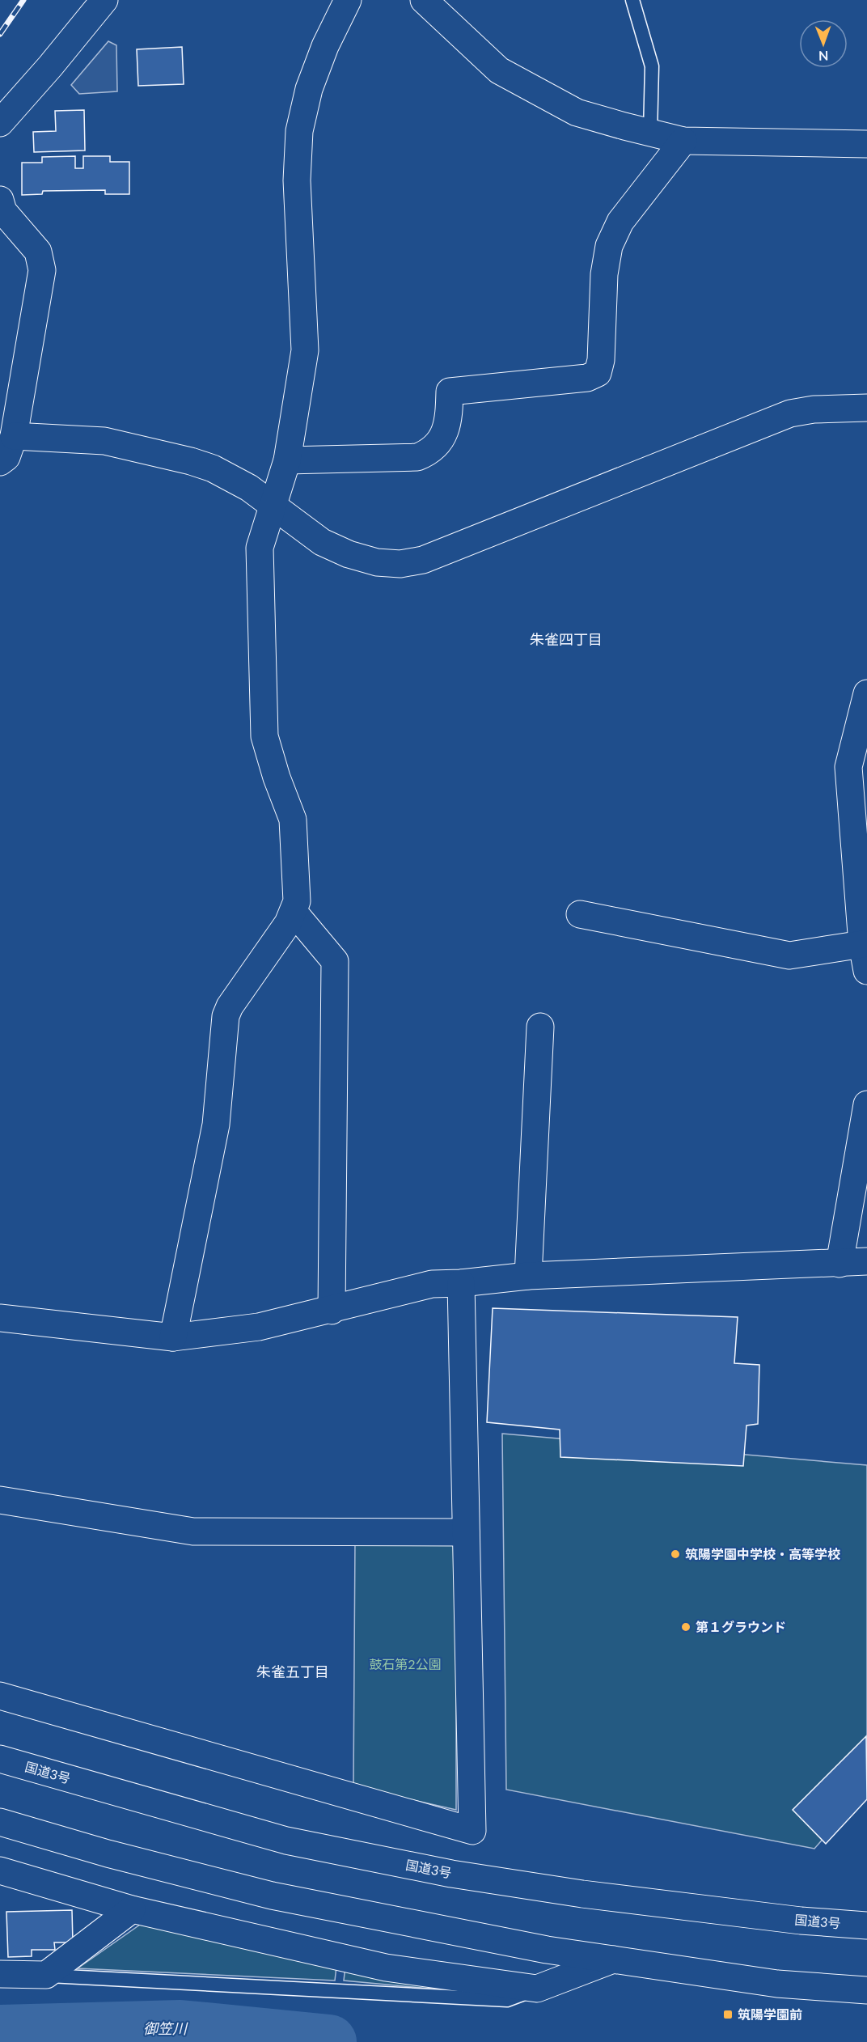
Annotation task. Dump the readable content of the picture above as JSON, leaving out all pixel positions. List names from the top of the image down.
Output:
{
  "streets": {
    "main road": ["国道3号"]
  },
  "districts": ["朱雀四丁目", "朱雀五丁目"],
  "water": ["御笠川"],
  "parks": ["鼓石第2公園"],
  "places": {
    "other": ["筑陽学園中学校・高等学校", "第１グラウンド"],
    "transit": ["筑陽学園前"]
  },
  "north": "bottom"
}
